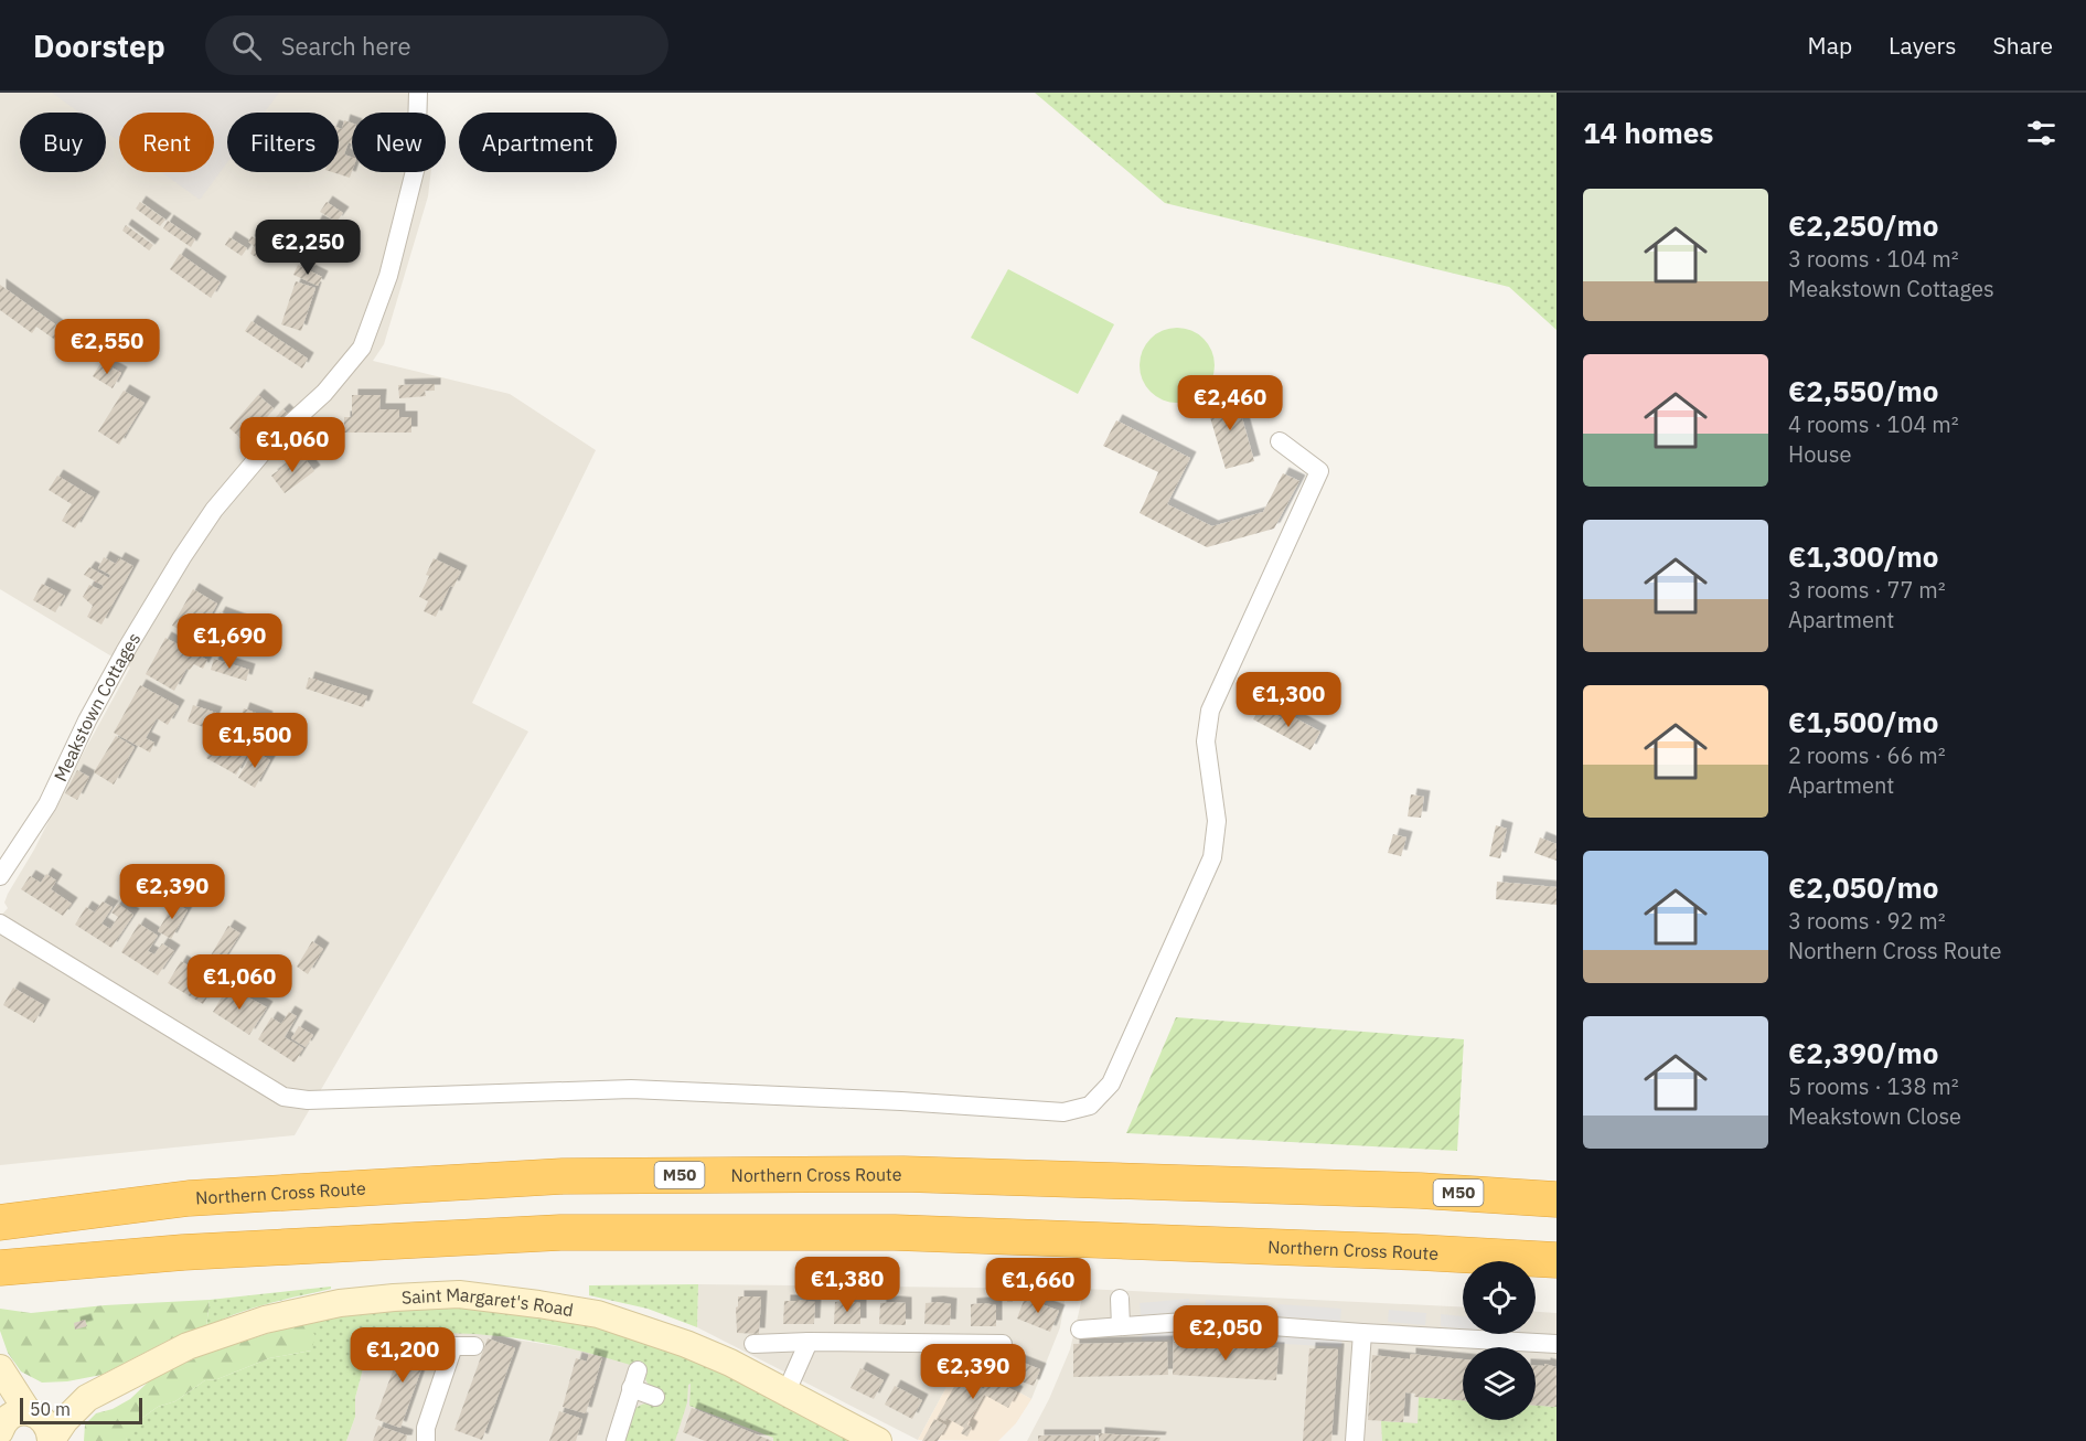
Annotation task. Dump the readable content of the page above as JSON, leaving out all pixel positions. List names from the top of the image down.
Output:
{
  "streets": {
    "highway": ["M50", "Northern Cross Route"],
    "main road": ["Saint Margaret's Road"],
    "street": ["Meakstown Cottages"]
  },
  "scale_bar": "50 m",
  "page": {
    "header": "Doorstep",
    "search": "Search here",
    "nav": ["Map", "Layers", "Share"],
    "heading": "14 homes",
    "chip": [
      "Buy",
      "Rent",
      "Filters",
      "New",
      "Apartment"
    ],
    "list": [
      {
        "name": "€2,250/mo",
        "note": "3 rooms · 104 m² · Meakstown Cottages"
      },
      {
        "name": "€2,550/mo",
        "note": "4 rooms · 104 m² · House"
      },
      {
        "name": "€1,300/mo",
        "note": "3 rooms · 77 m² · Apartment"
      },
      {
        "name": "€1,500/mo",
        "note": "2 rooms · 66 m² · Apartment"
      },
      {
        "name": "€2,050/mo",
        "note": "3 rooms · 92 m² · Northern Cross Route"
      },
      {
        "name": "€2,390/mo",
        "note": "5 rooms · 138 m² · Meakstown Close"
      }
    ],
    "price": [
      "€2,250",
      "€2,550",
      "€2,460",
      "€1,060",
      "€1,690",
      "€1,300",
      "€1,500",
      "€2,390",
      "€1,060",
      "€1,380",
      "€1,660",
      "€2,050",
      "€1,200",
      "€2,390"
    ],
    "scale": "50 m"
  }
}
